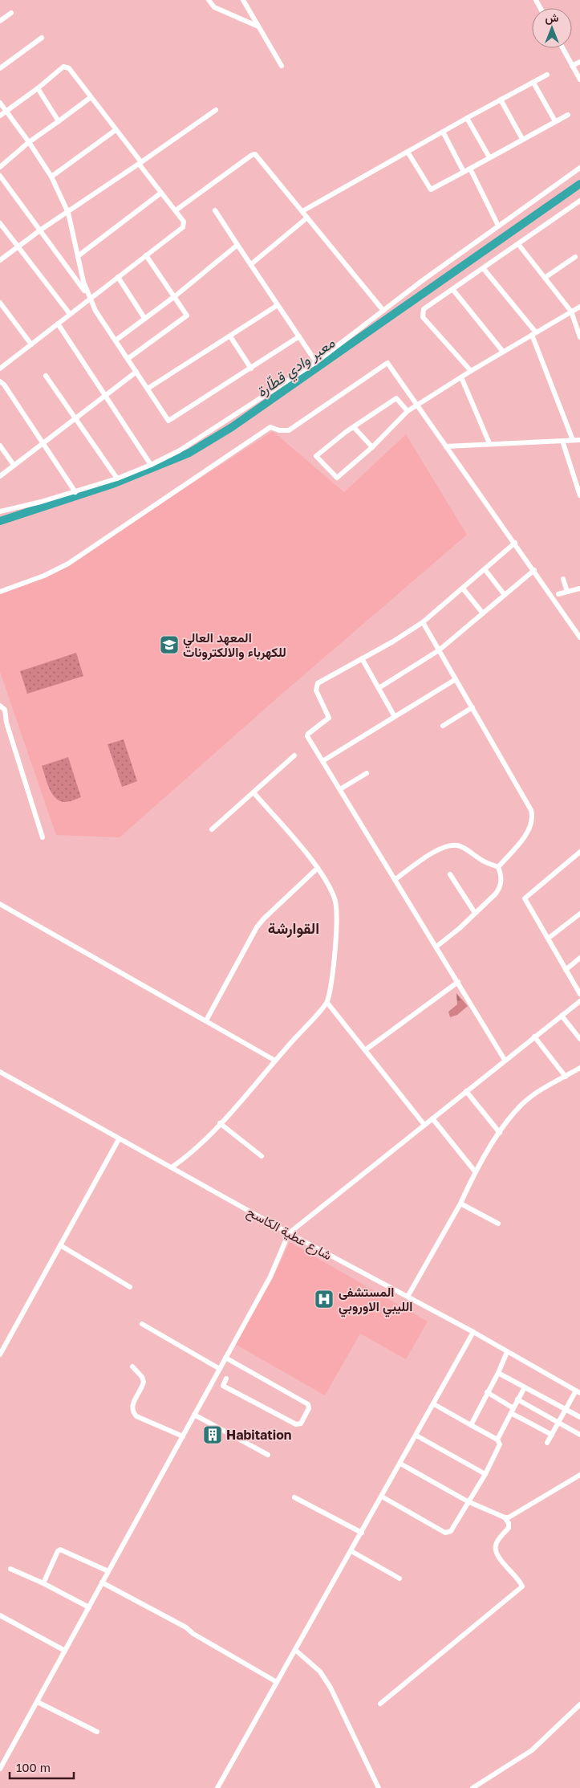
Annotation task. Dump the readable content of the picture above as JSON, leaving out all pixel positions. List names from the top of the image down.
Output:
{
  "streets": {
    "street": ["شارع عطية الكاسح"]
  },
  "districts": ["القوارشة"],
  "water": ["معبر وادي قطّارة"],
  "places": {
    "school or university": ["المعهد العالي للكهرباء والالكترونات"],
    "hospital": ["المستشفی الليبي الاوروبي"],
    "building": ["Habitation"]
  },
  "scale_bar": "100 m",
  "north": "top"
}
